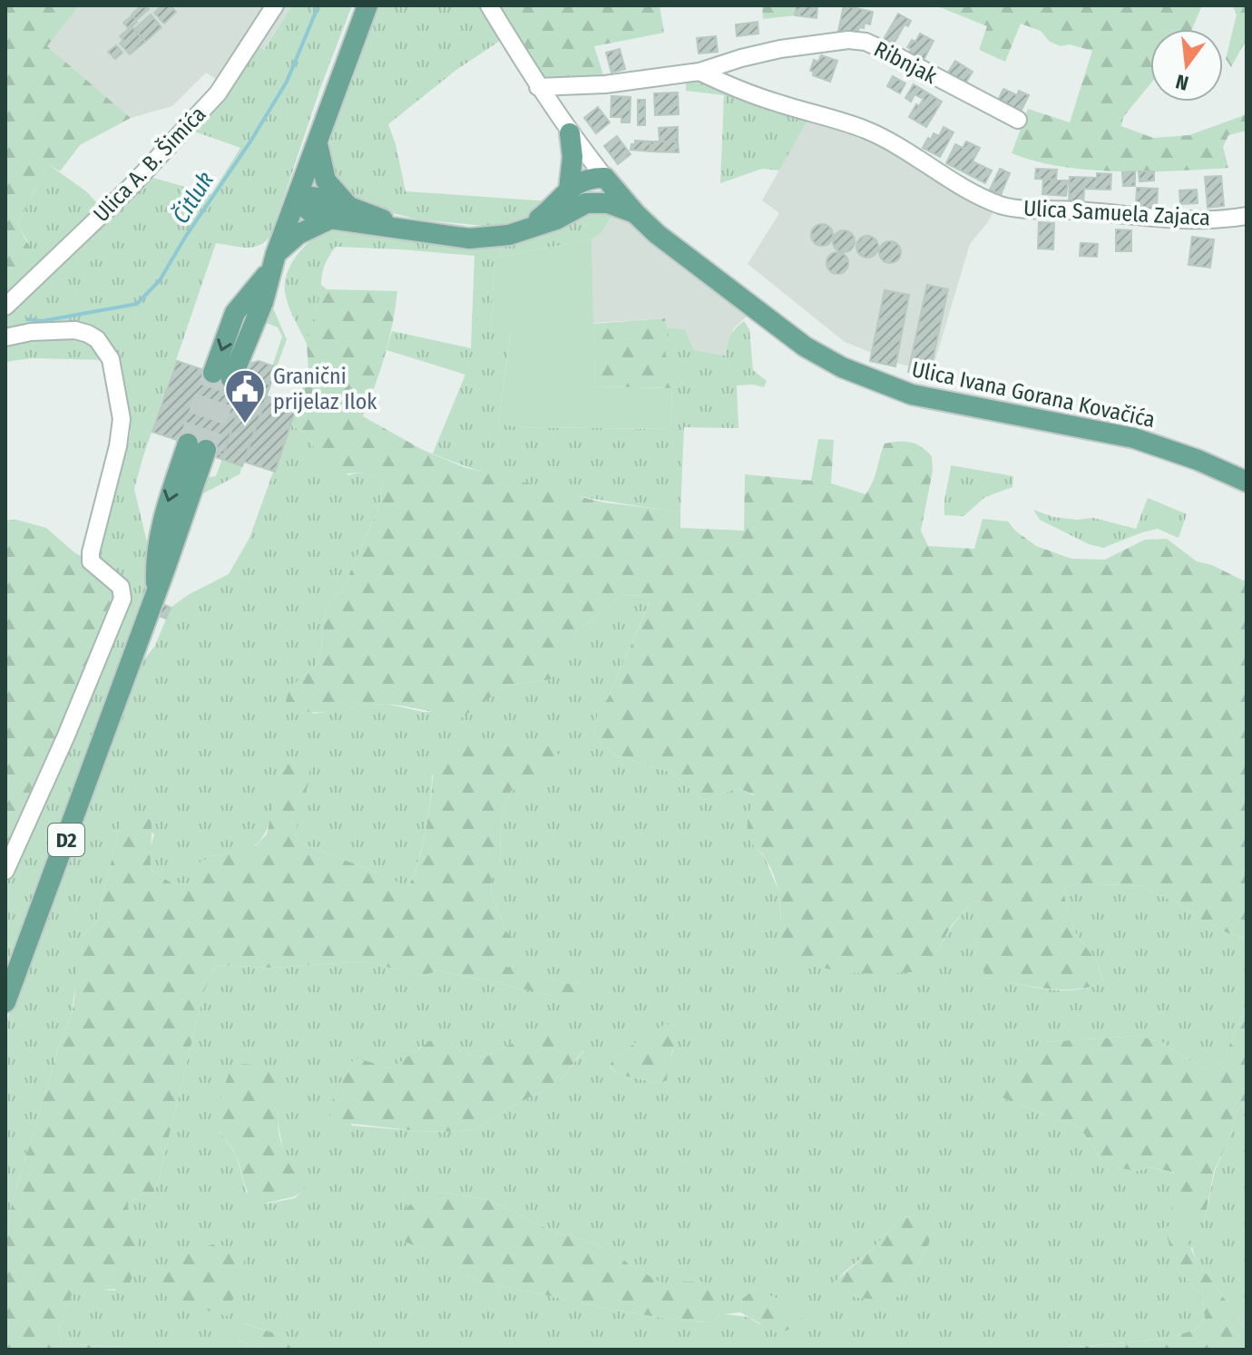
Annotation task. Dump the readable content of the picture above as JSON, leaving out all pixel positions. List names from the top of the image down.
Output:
{
  "streets": {
    "main road": ["Ulica Ivana Gorana Kovačića", "D2"],
    "street": ["Ribnjak", "Ulica A. B. Šimića", "Ulica Samuela Zajaca"]
  },
  "crossings": [
    ["Ribnjak", "Ulica Samuela Zajaca"]
  ],
  "water": ["Čitluk"],
  "places": {
    "public building": ["Granični prijelaz Ilok"]
  },
  "north": "bottom"
}
